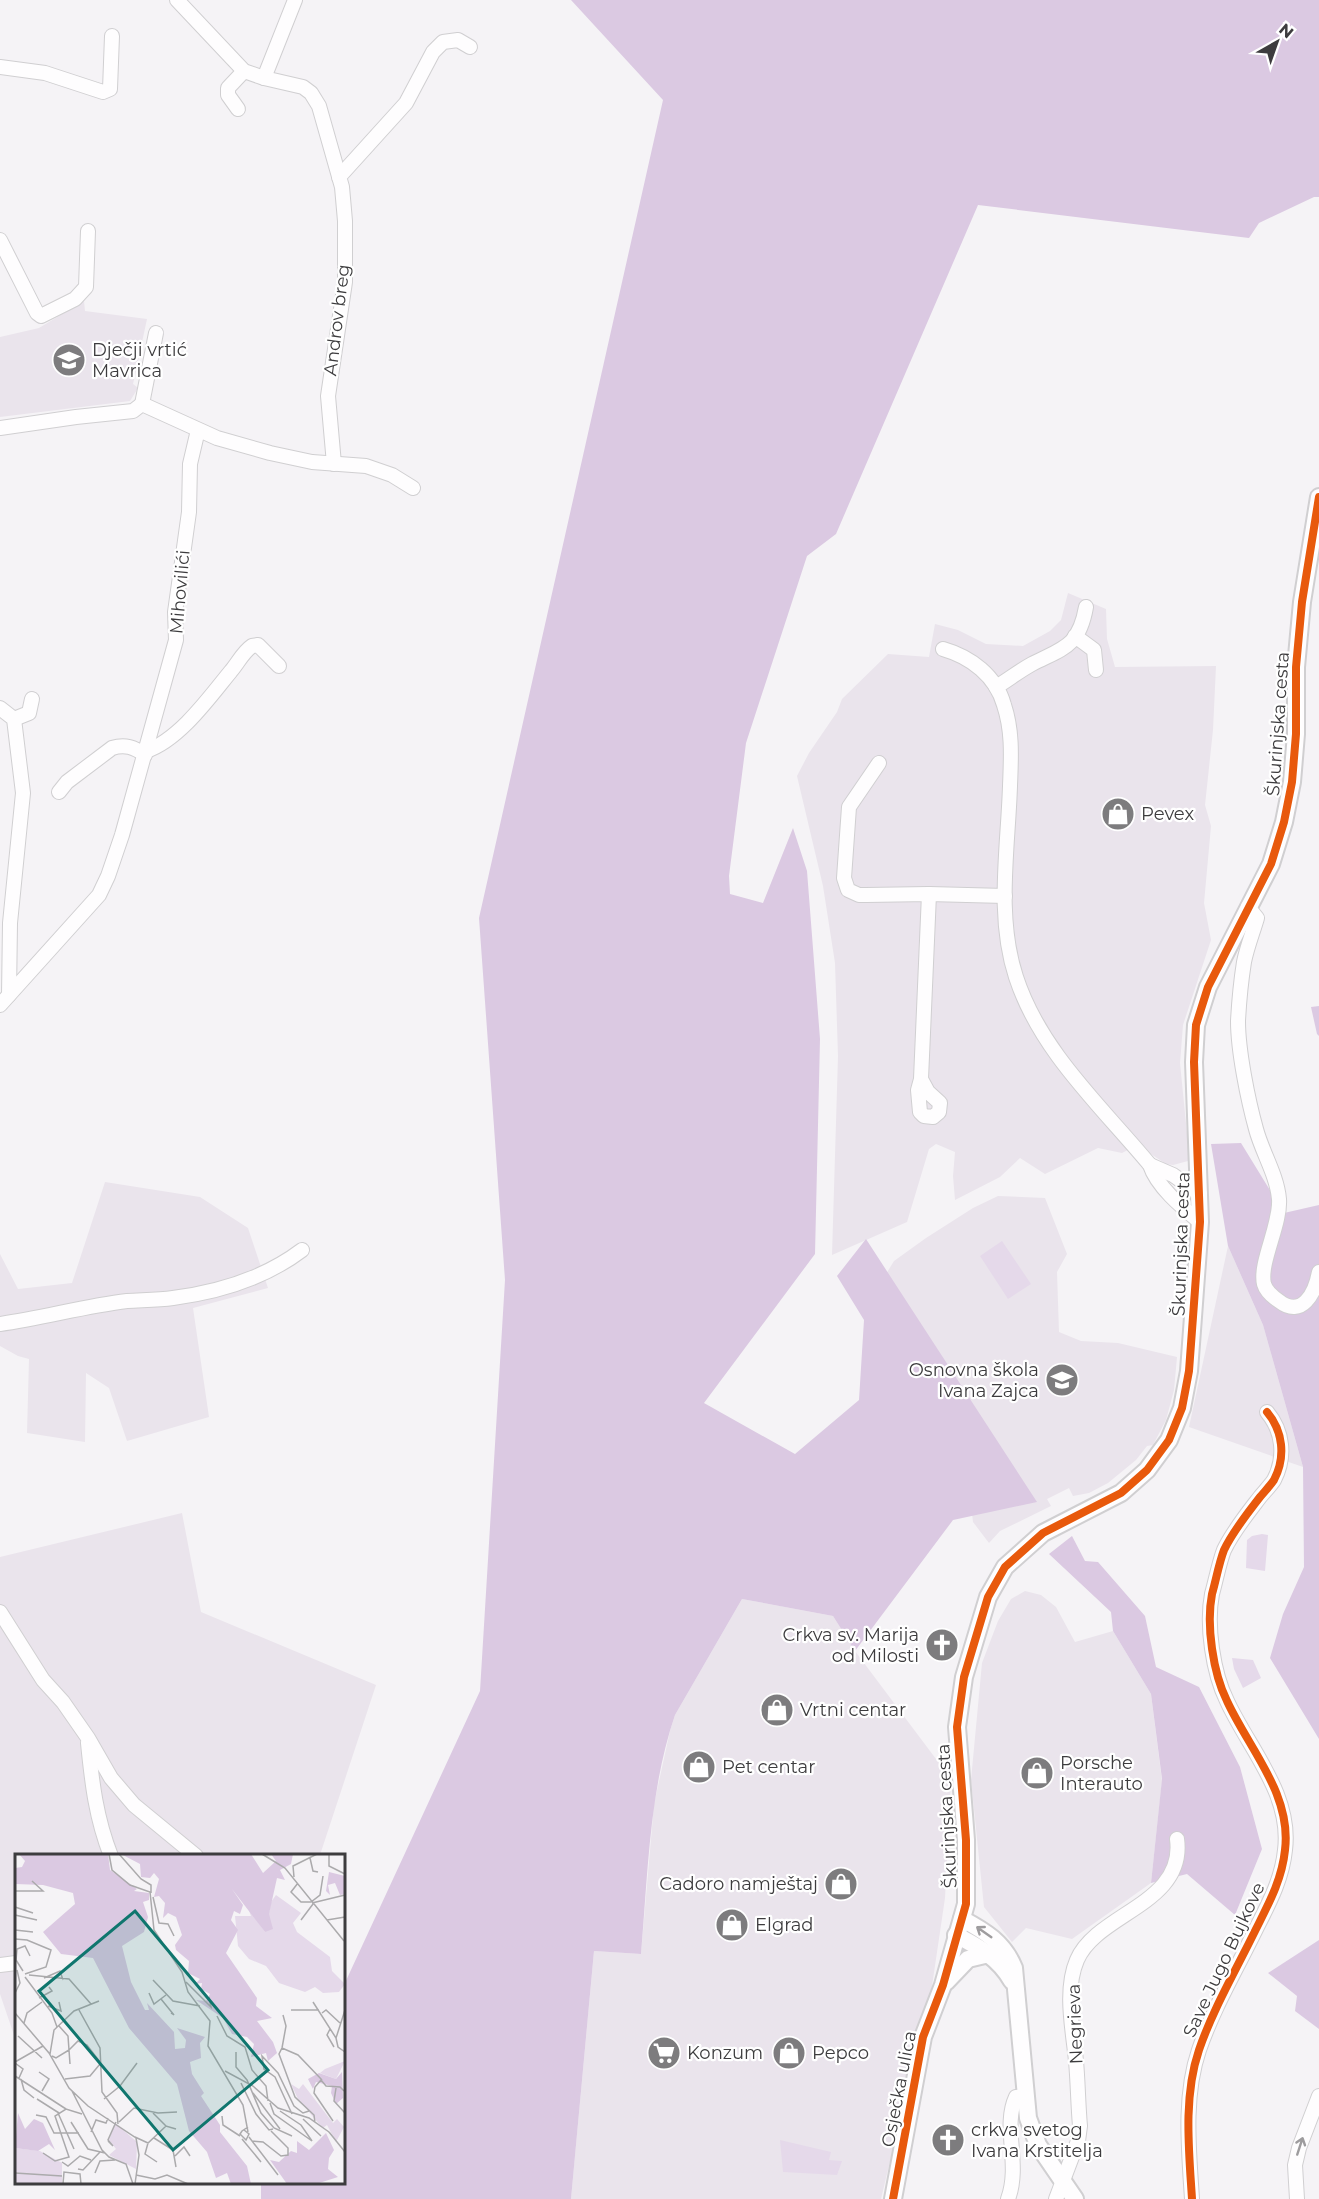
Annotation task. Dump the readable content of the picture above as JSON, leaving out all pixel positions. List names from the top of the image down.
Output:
{
  "streets": {
    "street": [
      "Androv breg",
      "Mihovilići",
      "Škurinjska cesta",
      "Save Jugo Bujkove",
      "Negrieva",
      "Osječka ulica"
    ]
  },
  "crossings": [
    ["Škurinjska cesta", "Osječka ulica"]
  ],
  "places": {
    "school or university": ["Dječji vrtić Mavrica", "Osnovna škola Ivana Zajca"],
    "shop": [
      "Pevex",
      "Vrtni centar",
      "Pet centar",
      "Porsche Interauto",
      "Cadoro namještaj",
      "Elgrad",
      "Pepco"
    ],
    "church": ["Crkva sv. Marija od Milosti", "crkva svetog Ivana Krstitelja"],
    "supermarket": ["Konzum"]
  },
  "north": "top right"
}
